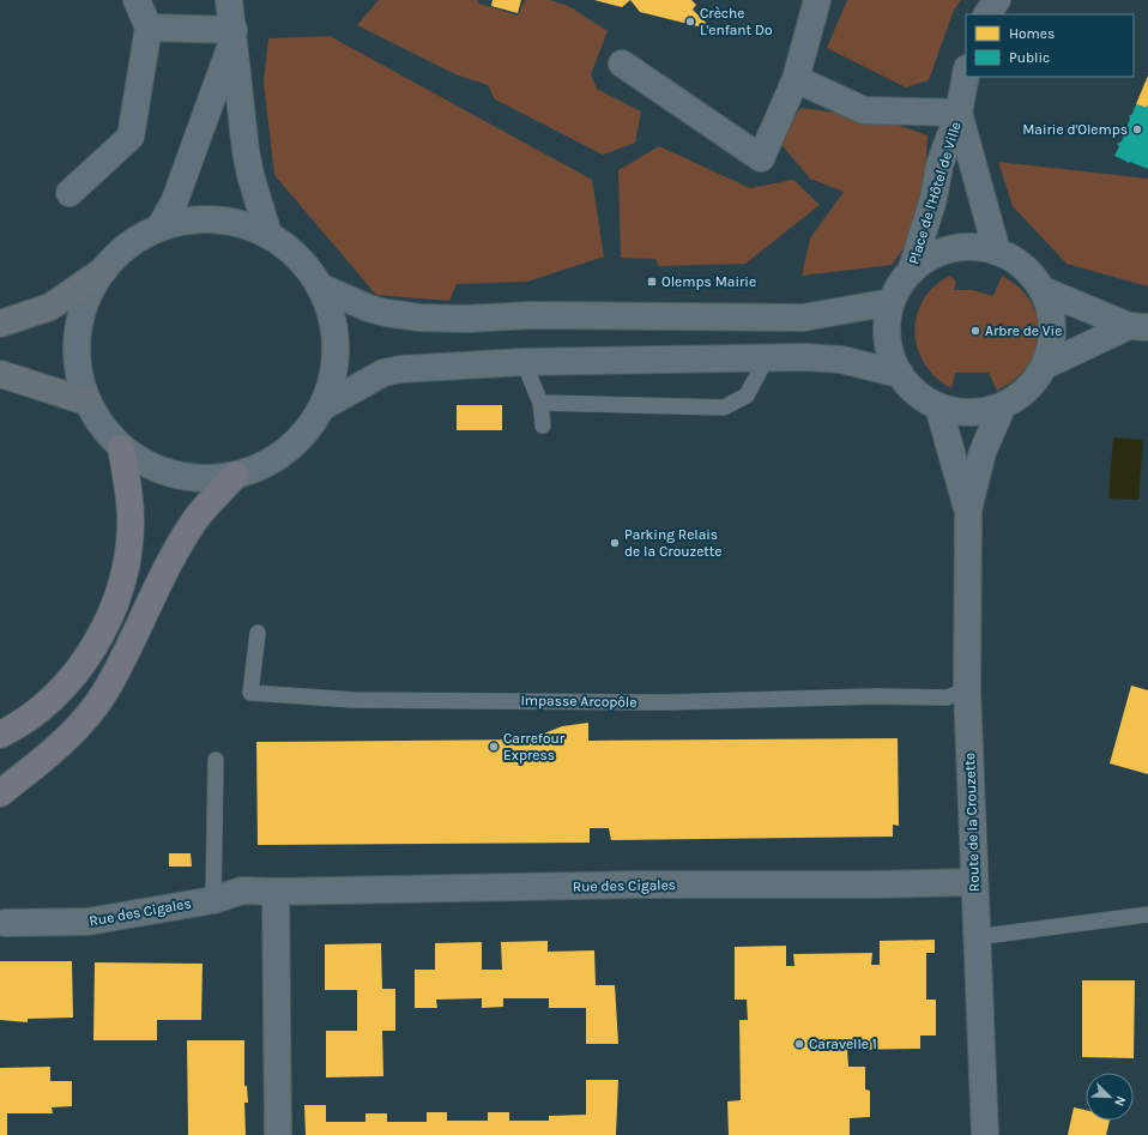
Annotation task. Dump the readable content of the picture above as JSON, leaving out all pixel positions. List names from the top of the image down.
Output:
{
  "streets": {
    "street": ["Place de l'Hôtel de Ville", "Route de la Crouzette", "Rue des Cigales"],
    "lane": ["Impasse Arcopôle"]
  },
  "crossings": [
    ["Place de l'Hôtel de Ville", "Route de la Crouzette"],
    ["Impasse Arcopôle", "Route de la Crouzette"],
    ["Route de la Crouzette", "Rue des Cigales"]
  ],
  "places": {
    "other": [
      "Crèche L'enfant Do",
      "Mairie d'Olemps",
      "Arbre de Vie",
      "Parking Relais de la Crouzette",
      "Carrefour Express",
      "Caravelle 1"
    ],
    "transit": ["Olemps Mairie"]
  },
  "legend": ["Homes", "Public"],
  "north": "bottom right"
}
